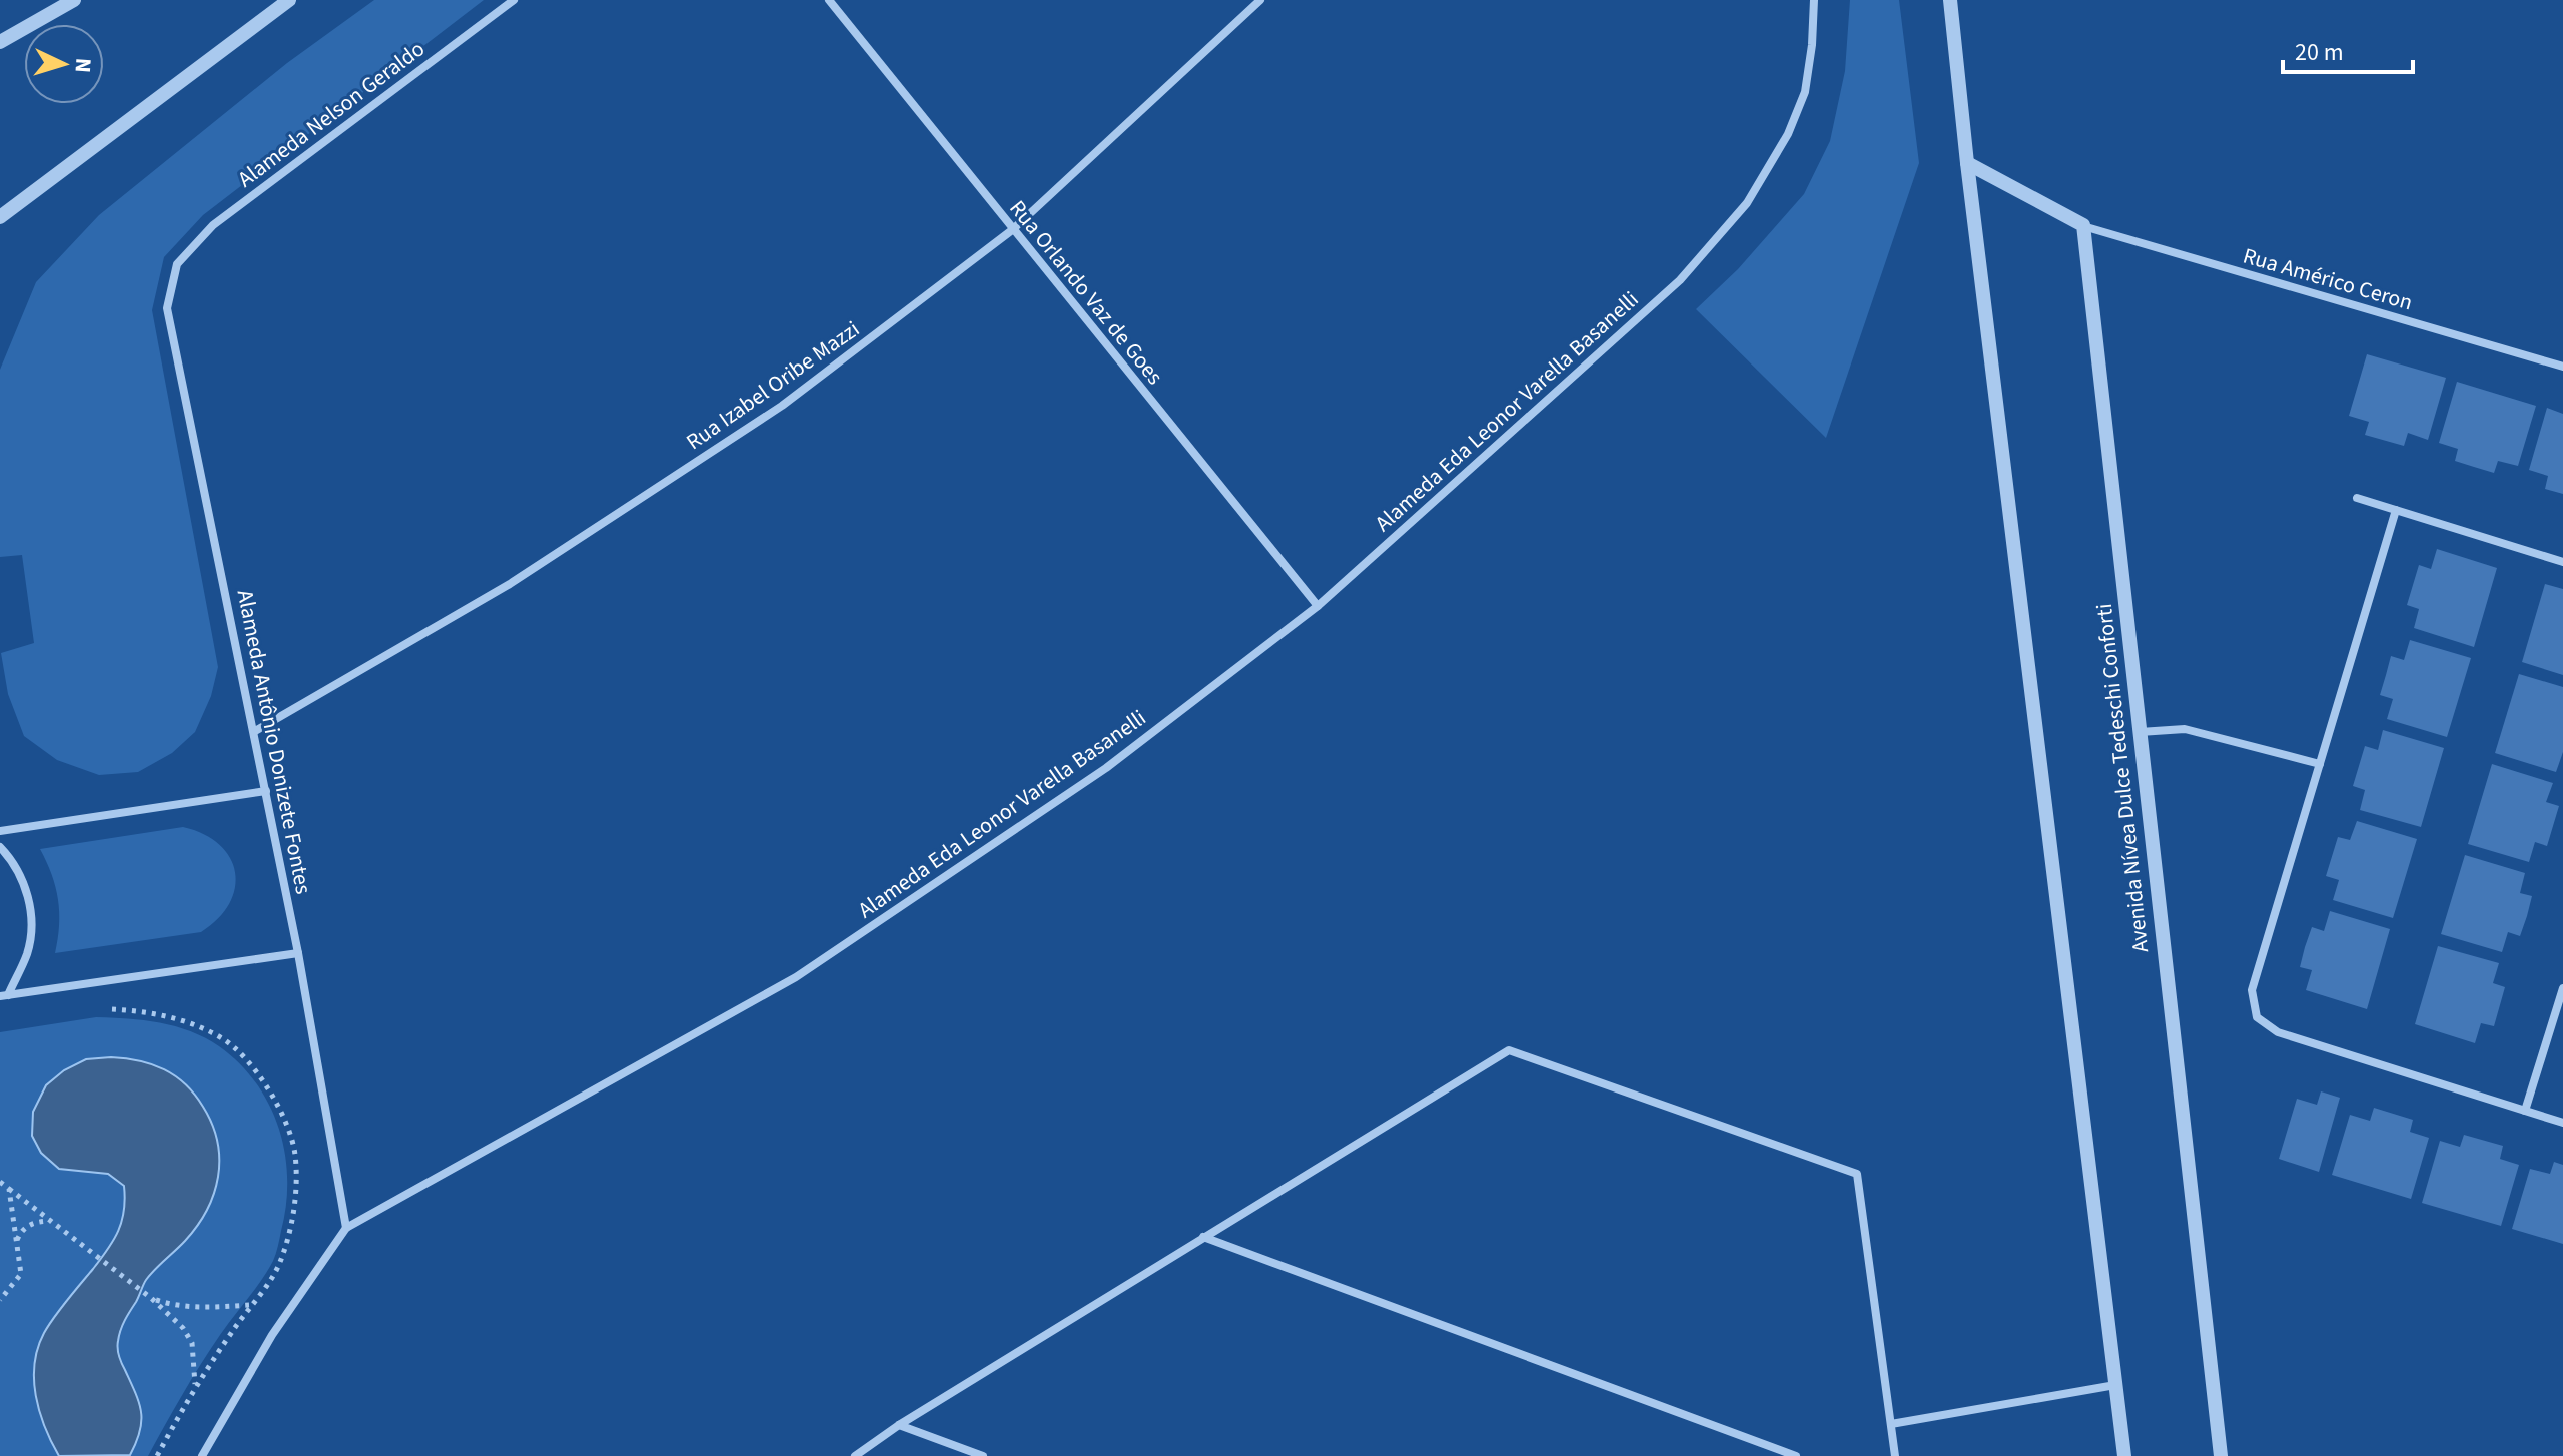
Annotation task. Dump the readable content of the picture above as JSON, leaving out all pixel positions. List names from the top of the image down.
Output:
{
  "streets": {
    "street": [
      "Alameda Nelson Geraldo",
      "Rua Américo Ceron",
      "Rua Orlando Vaz de Goes",
      "Rua Izabel Oribe Mazzi",
      "Alameda Eda Leonor Varella Basanelli",
      "Alameda Antônio Donizete Fontes",
      "Avenida Nívea Dulce Tedeschi Conforti"
    ]
  },
  "crossings": [
    ["Alameda Nelson Geraldo", "Alameda Antônio Donizete Fontes"],
    ["Rua Américo Ceron", "Avenida Nívea Dulce Tedeschi Conforti"],
    ["Rua Orlando Vaz de Goes", "Rua Izabel Oribe Mazzi"],
    ["Rua Orlando Vaz de Goes", "Alameda Eda Leonor Varella Basanelli"],
    ["Rua Izabel Oribe Mazzi", "Alameda Antônio Donizete Fontes"],
    ["Alameda Eda Leonor Varella Basanelli", "Alameda Antônio Donizete Fontes"]
  ],
  "scale_bar": "20 m",
  "north": "right"
}
